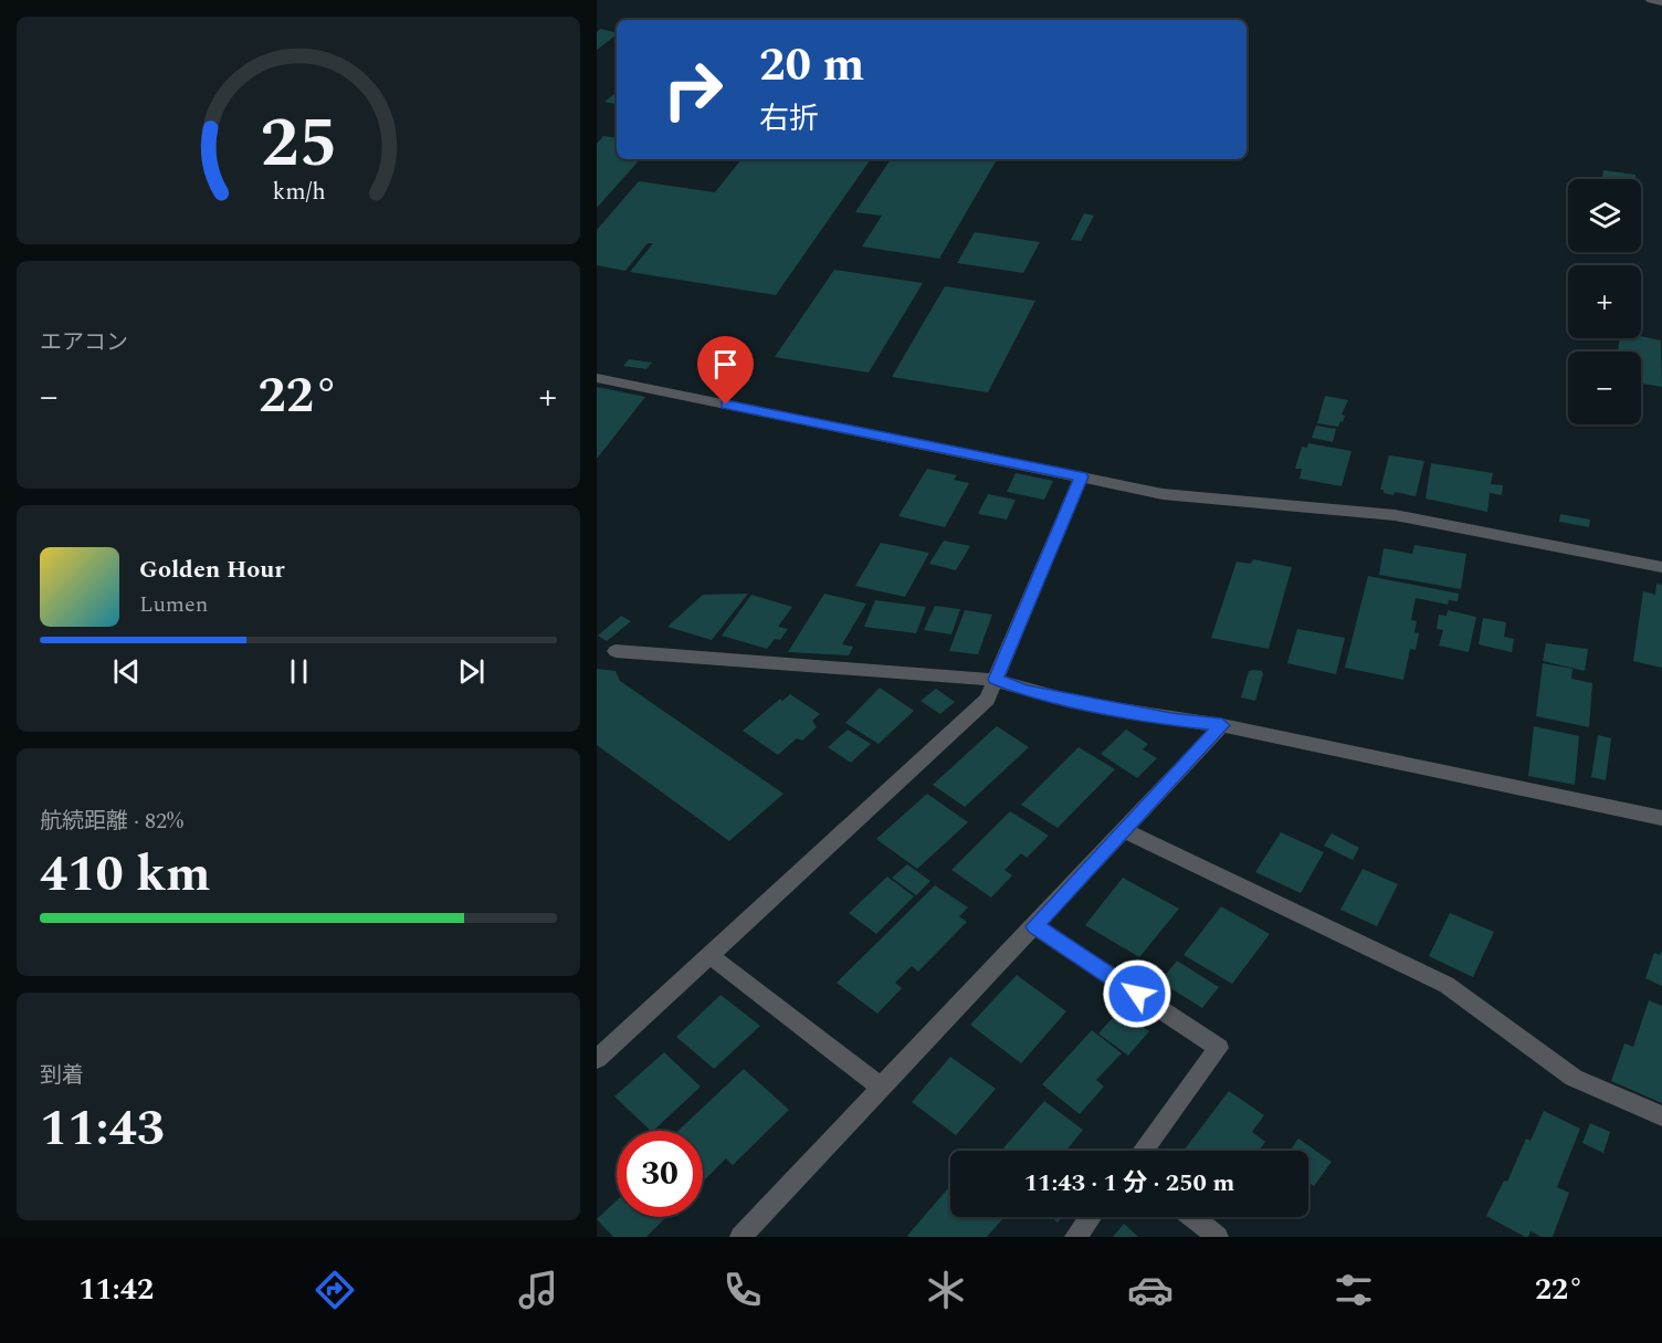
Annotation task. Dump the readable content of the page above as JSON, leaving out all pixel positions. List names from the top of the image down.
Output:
{
  "page": {
    "turn": ["20 m", "右折"],
    "map_buttons": ["+", "−"],
    "tile": [
      "エアコン",
      ["航続距離 · 82%", "410 km"],
      ["到着", "11:43"]
    ],
    "heat": ["−", "22°", "+"],
    "song": ["Golden Hour", "Lumen"],
    "limit": "30",
    "trip": "11:43 · 1 分 · 250 m",
    "tabs": ["11:42", "22°"],
    "gauge": ["25", "km/h"]
  }
}
